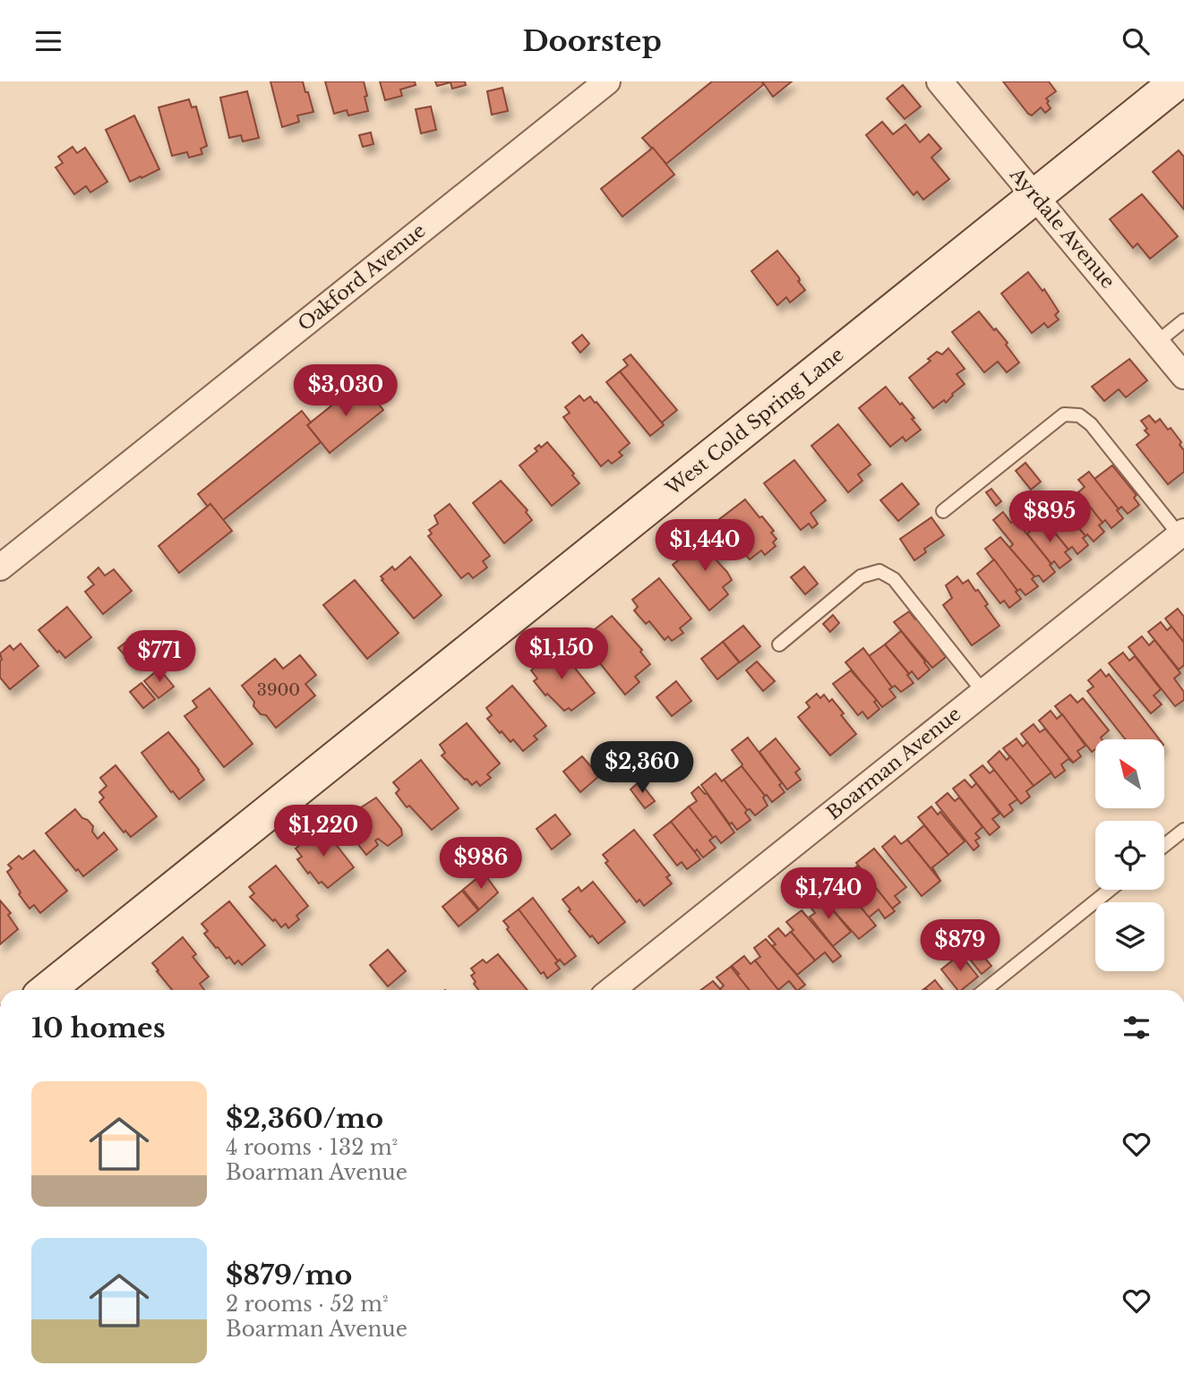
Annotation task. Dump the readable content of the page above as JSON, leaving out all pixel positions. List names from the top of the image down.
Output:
{
  "streets": {
    "main road": ["West Cold Spring Lane"],
    "street": ["Ayrdale Avenue", "Oakford Avenue", "Boarman Avenue"]
  },
  "crossings": [
    ["Ayrdale Avenue", "West Cold Spring Lane"]
  ],
  "house_numbers": ["3900"],
  "north": "top left",
  "page": {
    "header": "Doorstep",
    "price": [
      "$3,030",
      "$895",
      "$1,440",
      "$1,150",
      "$771",
      "$2,360",
      "$1,220",
      "$986",
      "$1,740",
      "$879"
    ],
    "heading": "10 homes",
    "list": [
      {
        "name": "$2,360/mo",
        "note": "4 rooms · 132 m² · Boarman Avenue"
      },
      {
        "name": "$879/mo",
        "note": "2 rooms · 52 m² · Boarman Avenue"
      }
    ]
  }
}
